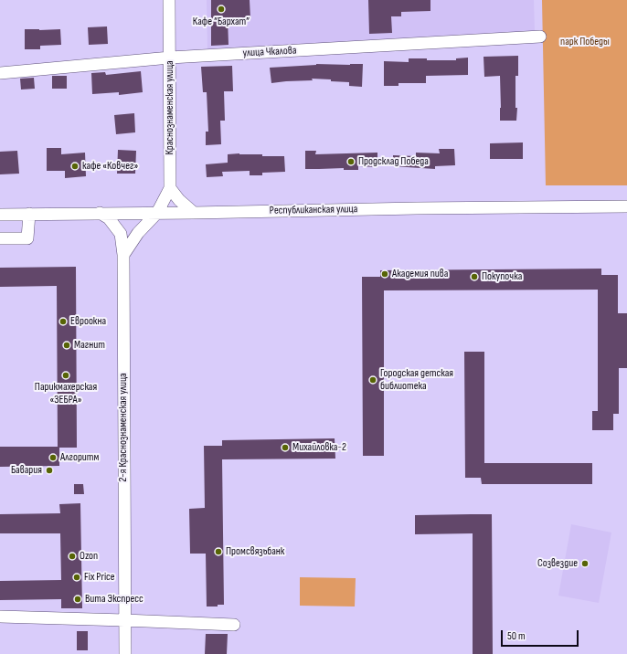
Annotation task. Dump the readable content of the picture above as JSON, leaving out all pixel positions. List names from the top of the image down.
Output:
{
  "streets": {
    "street": [
      "улица Чкалова",
      "Краснознаменская улица",
      "Республиканская улица",
      "2-я Краснознаменская улица"
    ]
  },
  "crossings": [
    ["улица Чкалова", "Краснознаменская улица"],
    ["Краснознаменская улица", "Республиканская улица"],
    ["Республиканская улица", "2-я Краснознаменская улица"]
  ],
  "parks": ["парк Победы"],
  "places": [
    "Кафе “Бархат”",
    "Продсклад Победа",
    "кафе «Ковчег»",
    "Академия пива",
    "Покупочка",
    "Евроокна",
    "Магнит",
    "Парикмахерская «ЗЕБРА»",
    "Городская детская библиотека",
    "Михайловка-2",
    "Алгоритм",
    "Бавария",
    "Промсвязьбанк",
    "Ozon",
    "Созвездие",
    "Fix Price",
    "Вита Экспресс"
  ],
  "scale_bar": "50 m"
}
